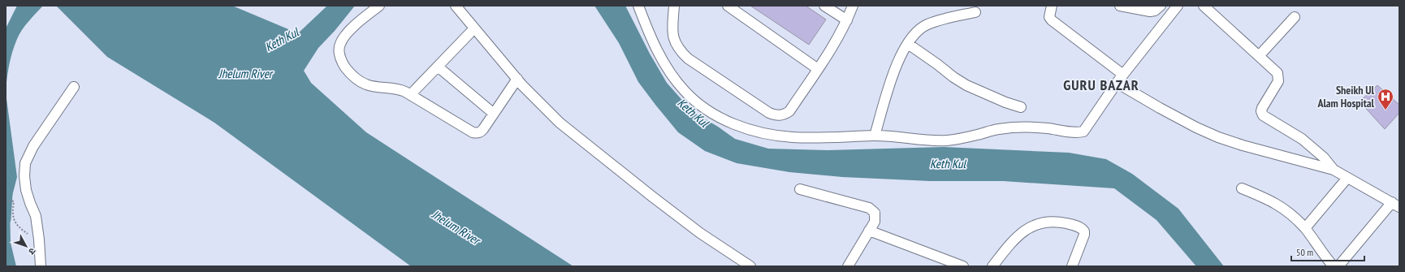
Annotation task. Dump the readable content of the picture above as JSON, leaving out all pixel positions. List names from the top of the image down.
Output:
{
  "districts": ["GURU BAZAR"],
  "water": ["Keth Kul", "Jhelum River"],
  "places": {
    "hospital": ["Sheikh Ul Alam Hospital"]
  },
  "scale_bar": "50 m",
  "north": "bottom right"
}
